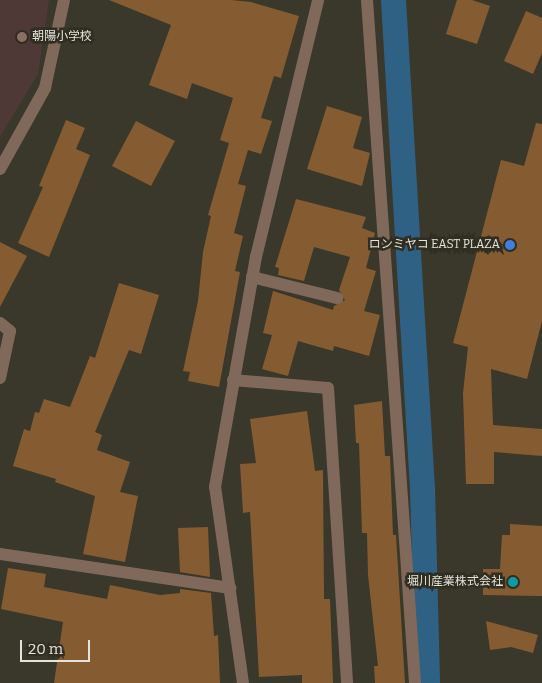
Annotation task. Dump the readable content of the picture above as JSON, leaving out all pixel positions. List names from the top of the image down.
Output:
{
  "places": ["朝陽小学校", "ロンミヤコ EAST PLAZA", "堀川産業株式会社"],
  "scale_bar": "20 m"
}
